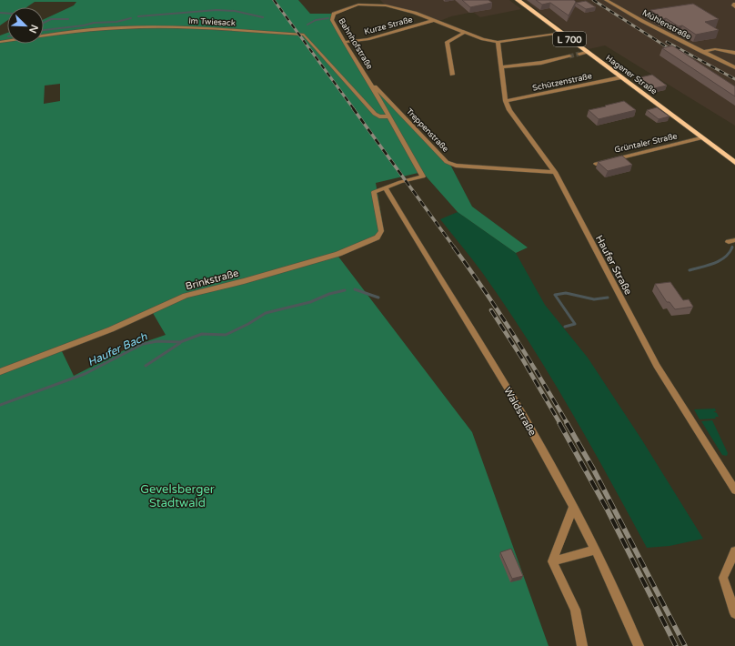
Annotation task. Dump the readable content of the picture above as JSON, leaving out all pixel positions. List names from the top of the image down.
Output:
{
  "streets": {
    "main road": ["L 700", "Hagener Straße"],
    "street": [
      "Im Twiesack",
      "Mühlenstraße",
      "Kurze Straße",
      "Bahnhofstraße",
      "Schützenstraße",
      "Treppenstraße",
      "Grüntaler Straße",
      "Haufer Straße",
      "Brinkstraße",
      "Waldstraße"
    ]
  },
  "crossings": [
    ["Im Twiesack", "Bahnhofstraße"],
    ["Kurze Straße", "Bahnhofstraße"],
    ["Bahnhofstraße", "Hagener Straße"],
    ["Bahnhofstraße", "Treppenstraße"],
    ["Bahnhofstraße", "Haufer Straße"],
    ["Bahnhofstraße", "Brinkstraße"],
    ["Bahnhofstraße", "Waldstraße"],
    ["Hagener Straße", "Schützenstraße"],
    ["Hagener Straße", "Grüntaler Straße"],
    ["Schützenstraße", "Haufer Straße"],
    ["Treppenstraße", "Haufer Straße"],
    ["Brinkstraße", "Waldstraße"]
  ],
  "water": ["Haufer Bach"],
  "parks": ["Gevelsberger Stadtwald"],
  "north": "bottom right"
}
